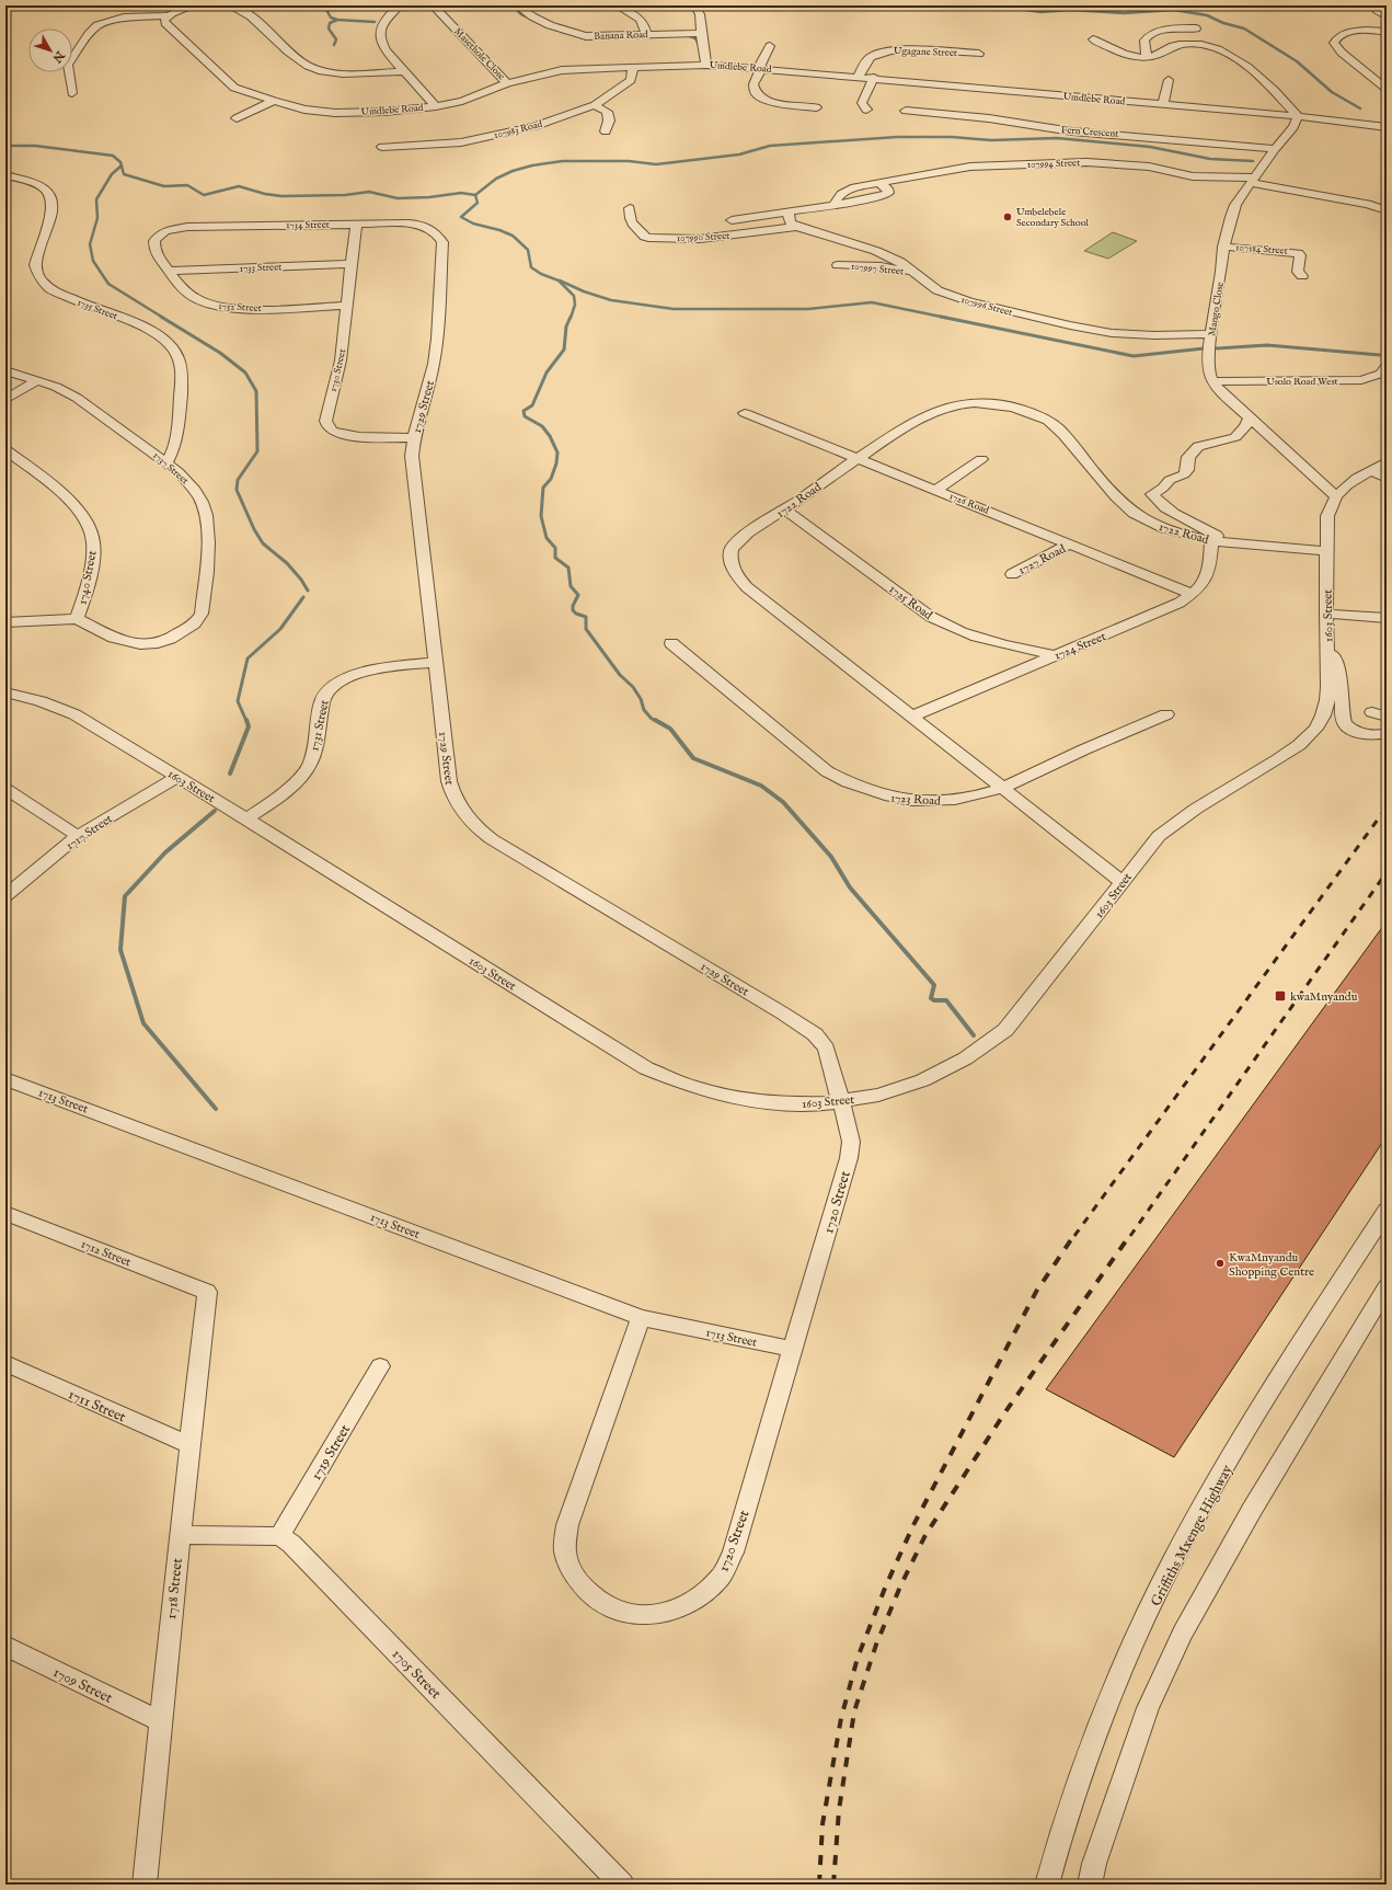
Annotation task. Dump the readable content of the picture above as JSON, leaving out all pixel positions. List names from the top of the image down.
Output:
{
  "streets": {
    "street": [
      "Banana Road",
      "Ugagane Street",
      "Masethole Close",
      "Umdlebe Road",
      "107983 Road",
      "Fern Crescent",
      "107994 Street",
      "1734 Street",
      "107990 Street",
      "107184 Street",
      "1733 Street",
      "107997 Street",
      "107996 Street",
      "1732 Street",
      "1735 Street",
      "Mango Close",
      "1730 Street",
      "Usolo Road West",
      "1729 Street",
      "1737 Street",
      "1722 Road",
      "1726 Road",
      "1727 Road",
      "1740 Street",
      "1725 Road",
      "1603 Street",
      "1724 Street",
      "1731 Street",
      "1723 Road",
      "1717 Street",
      "1713 Street",
      "1720 Street",
      "1712 Street",
      "1711 Street",
      "1719 Street",
      "Griffiths Mxenge Highway",
      "1718 Street",
      "1705 Street",
      "1709 Street"
    ]
  },
  "crossings": [
    ["Ugagane Street", "Umdlebe Road"],
    ["Masethole Close", "Umdlebe Road"],
    ["Umdlebe Road", "107983 Road"],
    ["Umdlebe Road", "Mango Close"],
    ["Fern Crescent", "Mango Close"],
    ["107994 Street", "Mango Close"],
    ["1734 Street", "1732 Street"],
    ["1734 Street", "1730 Street"],
    ["1734 Street", "1729 Street"],
    ["107990 Street", "107996 Street"],
    ["107184 Street", "Mango Close"],
    ["1733 Street", "1732 Street"],
    ["1733 Street", "1730 Street"],
    ["107997 Street", "107996 Street"],
    ["107996 Street", "Mango Close"],
    ["1732 Street", "1730 Street"],
    ["1735 Street", "1737 Street"],
    ["Mango Close", "Usolo Road West"],
    ["1730 Street", "1729 Street"],
    ["1729 Street", "1603 Street"],
    ["1729 Street", "1731 Street"],
    ["1729 Street", "1720 Street"],
    ["1737 Street", "1740 Street"],
    ["1722 Road", "1726 Road"],
    ["1722 Road", "1725 Road"],
    ["1722 Road", "1603 Street"],
    ["1722 Road", "1724 Street"],
    ["1722 Road", "1723 Road"],
    ["1726 Road", "1727 Road"],
    ["1726 Road", "1724 Street"],
    ["1725 Road", "1724 Street"],
    ["1603 Street", "1731 Street"],
    ["1603 Street", "1717 Street"],
    ["1603 Street", "1720 Street"],
    ["1713 Street", "1720 Street"],
    ["1712 Street", "1718 Street"],
    ["1711 Street", "1718 Street"],
    ["1719 Street", "1705 Street"],
    ["1718 Street", "1709 Street"]
  ],
  "places": {
    "other": ["Umbelebele Secondary School", "KwaMnyandu Shopping Centre"],
    "transit": ["kwaMnyandu"]
  },
  "north": "bottom right"
}
